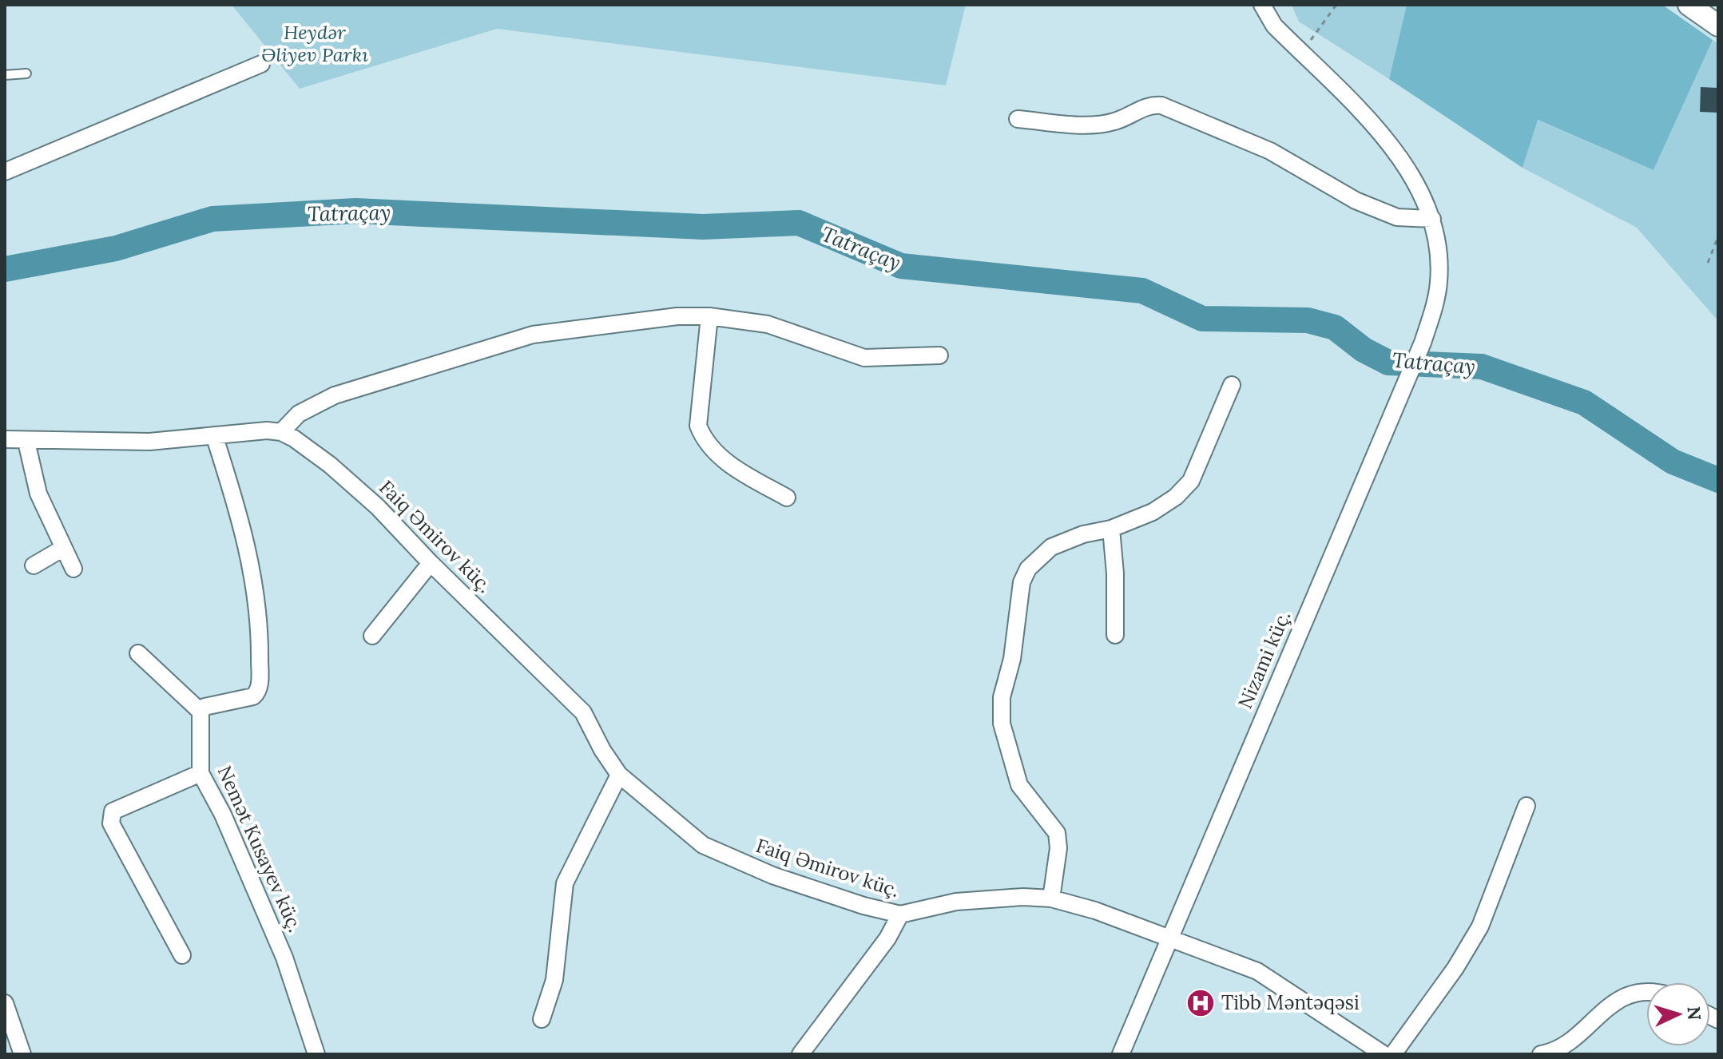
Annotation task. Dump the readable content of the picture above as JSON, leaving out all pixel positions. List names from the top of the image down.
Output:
{
  "streets": {
    "street": ["Faiq Əmirov küç.", "Nizami küç.", "Nemət Kusayev küç."]
  },
  "crossings": [
    ["Faiq Əmirov küç.", "Nizami küç."]
  ],
  "water": ["Tatraçay"],
  "parks": ["Heydər Əliyev Parkı"],
  "places": {
    "hospital": ["Tibb Məntəqəsi"]
  },
  "north": "right"
}
